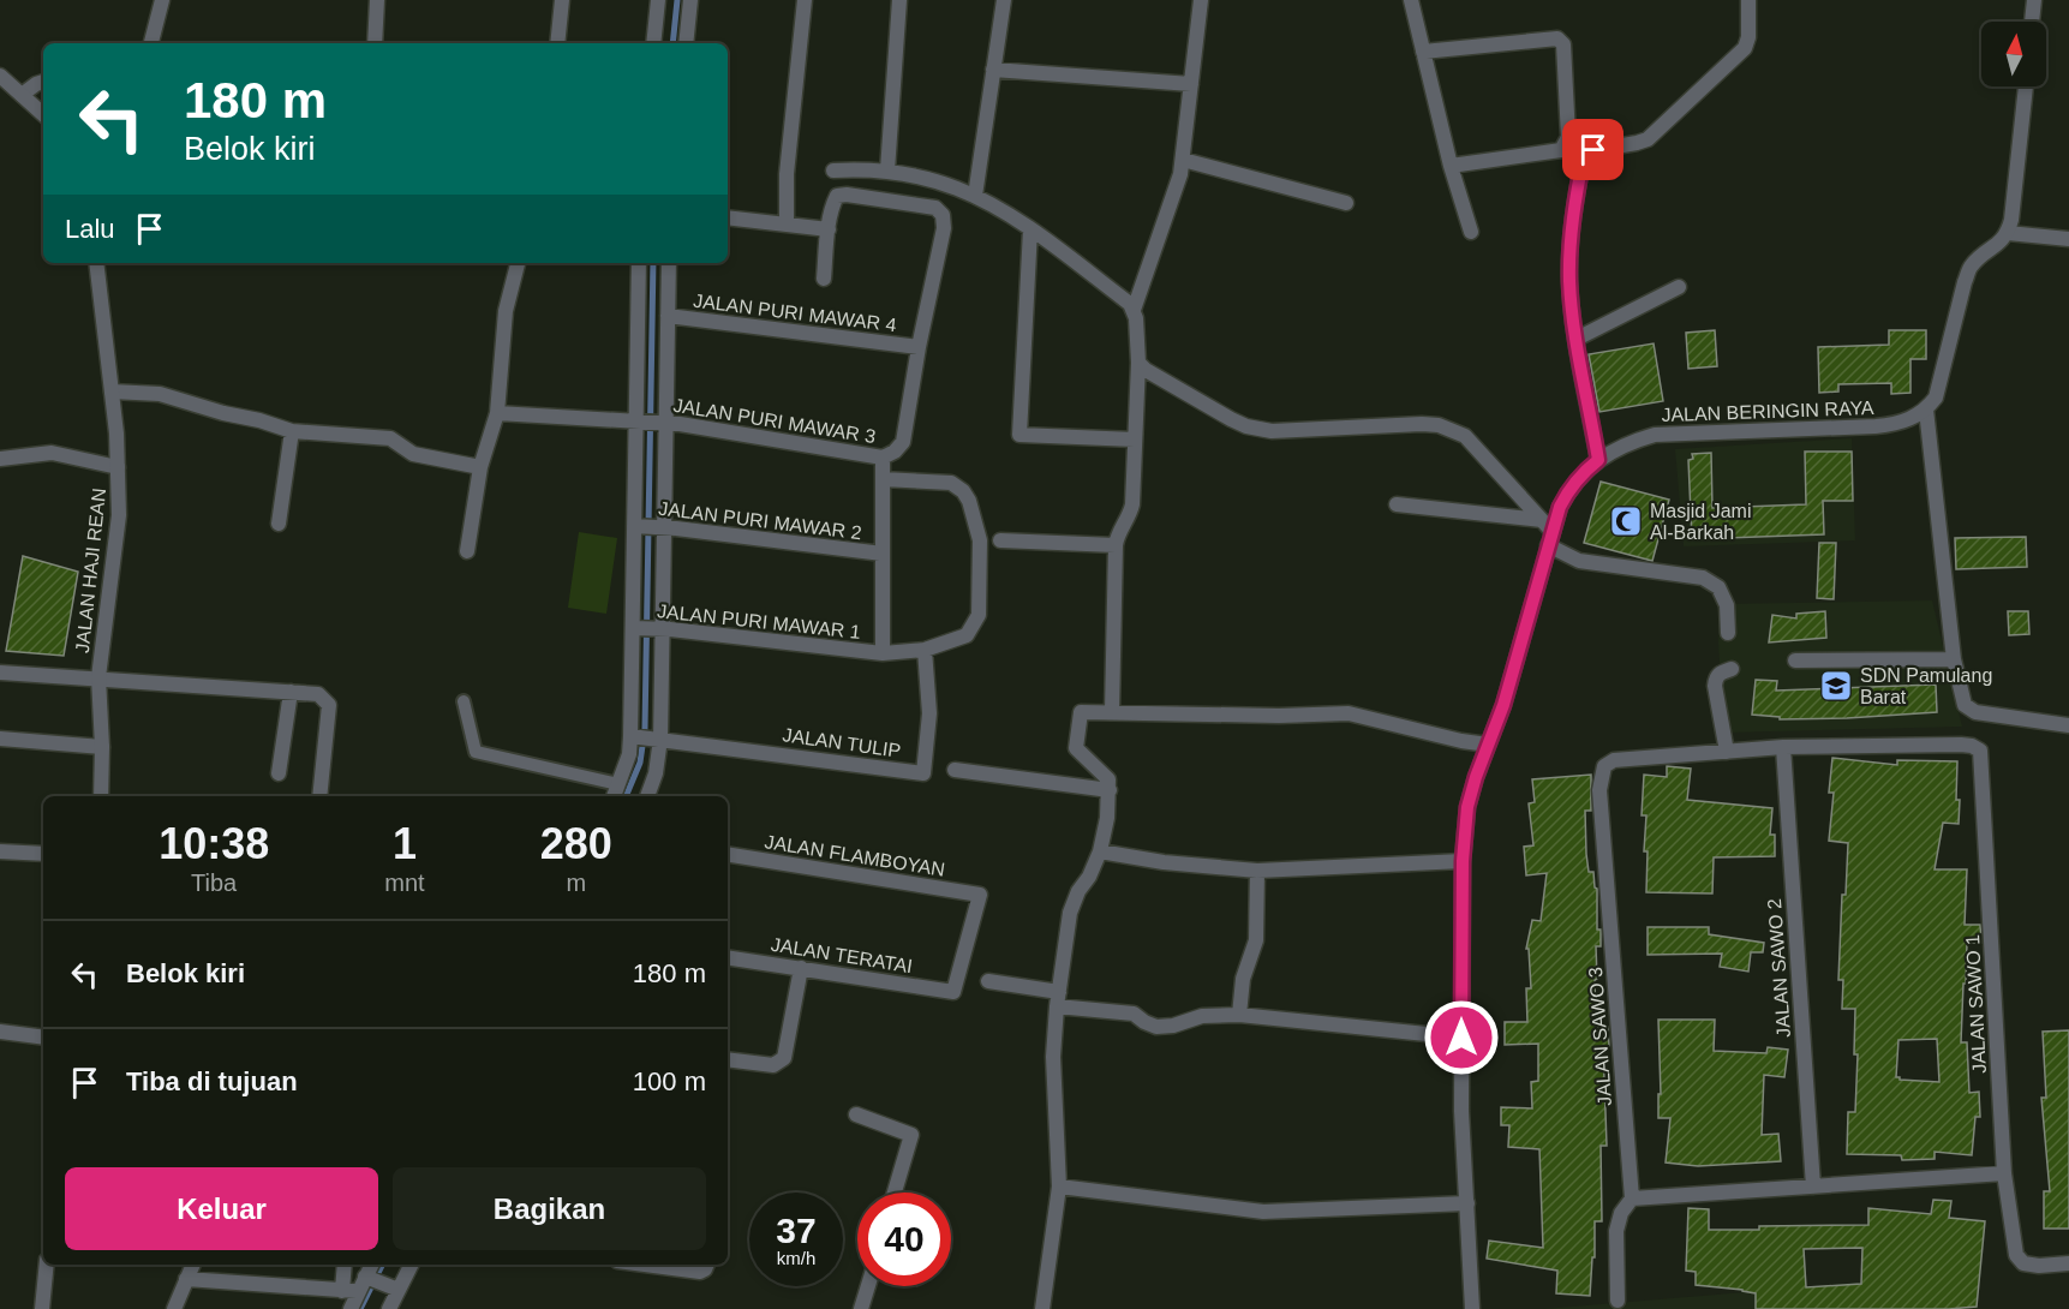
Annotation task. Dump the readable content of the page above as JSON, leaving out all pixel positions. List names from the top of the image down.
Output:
{
  "streets": {
    "street": [
      "JALAN PURI MAWAR 4",
      "JALAN BERINGIN RAYA",
      "JALAN PURI MAWAR 3",
      "JALAN PURI MAWAR 2",
      "JALAN HAJI REAN",
      "JALAN PURI MAWAR 1",
      "JALAN TULIP",
      "JALAN FLAMBOYAN",
      "JALAN TERATAI",
      "JALAN SAWO 2",
      "JALAN SAWO 1",
      "JALAN SAWO 3"
    ]
  },
  "crossings": [
    ["JALAN PURI MAWAR 1", "JALAN TULIP"],
    ["JALAN FLAMBOYAN", "JALAN TERATAI"],
    ["JALAN SAWO 2", "JALAN SAWO 1"]
  ],
  "places": {
    "mosque": ["Masjid Jami Al-Barkah"],
    "school or university": ["SDN Pamulang Barat"]
  },
  "north": "top",
  "page": {
    "turn": ["180 m", "Belok kiri"],
    "then": "Lalu",
    "eta": [
      "10:38",
      "Tiba",
      "1",
      "mnt",
      "280",
      "m"
    ],
    "list": [
      {
        "name": "Belok kiri",
        "value": "180 m"
      },
      {
        "name": "Tiba di tujuan",
        "value": "100 m"
      }
    ],
    "buttons": ["Keluar", "Bagikan"],
    "speed": "37 km/h",
    "limit": "40"
  }
}
